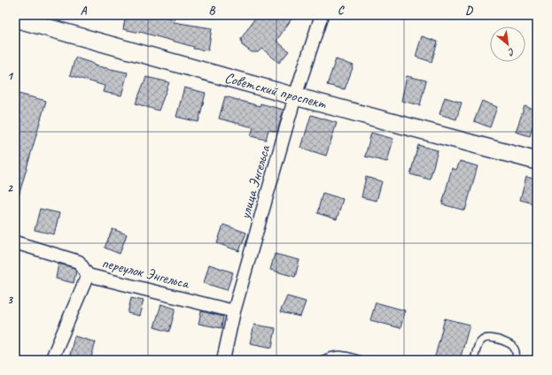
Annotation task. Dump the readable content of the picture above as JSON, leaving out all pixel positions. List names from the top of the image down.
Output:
{
  "streets": {
    "main road": ["Советский проспект"],
    "street": ["улица Энгельса", "переулок Энгельса"]
  },
  "crossings": [
    ["Советский проспект", "улица Энгельса"],
    ["улица Энгельса", "переулок Энгельса"]
  ],
  "north": "bottom right",
  "grid": {
    "columns": [
      "A",
      "B",
      "C",
      "D"
    ],
    "rows": ["1", "2", "3"]
  }
}
